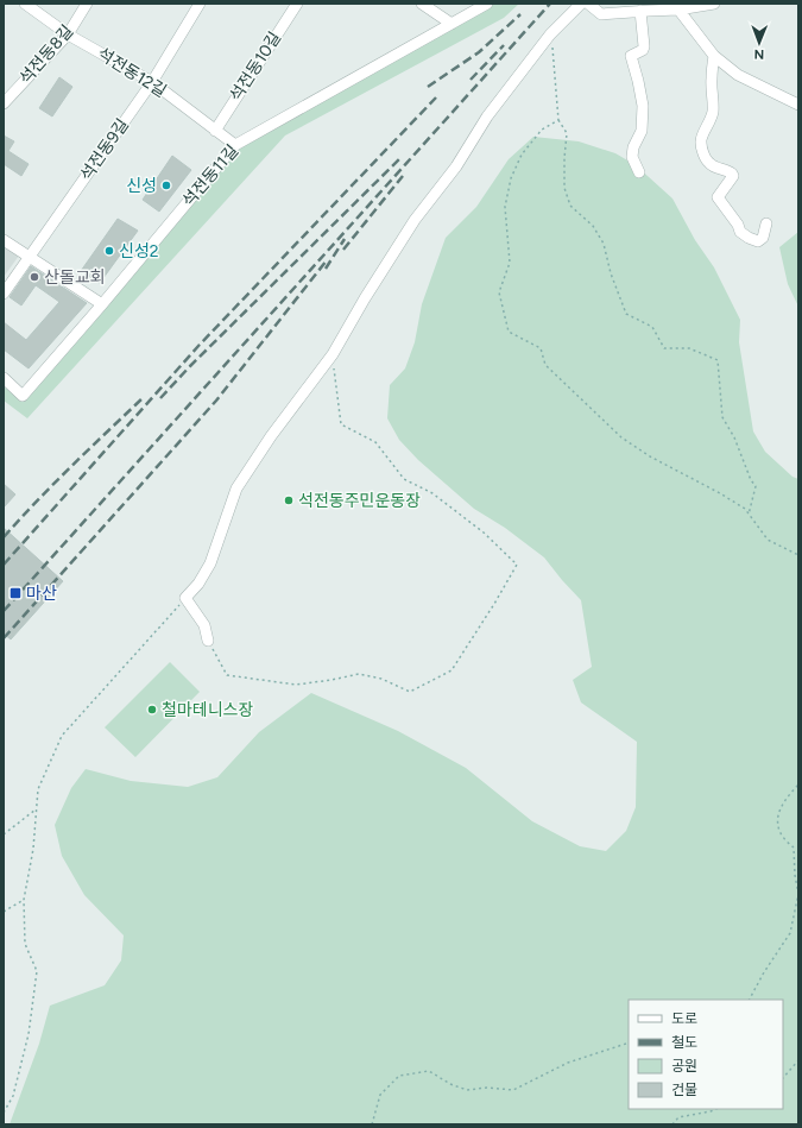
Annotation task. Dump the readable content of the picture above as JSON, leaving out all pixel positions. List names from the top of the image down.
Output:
{
  "streets": {
    "street": [
      "석전동8길",
      "석전동10길",
      "석전동12길",
      "석전동9길",
      "석전동11길"
    ]
  },
  "crossings": [
    ["석전동8길", "석전동12길"],
    ["석전동10길", "석전동12길"],
    ["석전동12길", "석전동9길"],
    ["석전동12길", "석전동11길"]
  ],
  "places": {
    "other": [
      "신성",
      "신성2",
      "산돌교회",
      "석전동주민운동장",
      "철마테니스장"
    ],
    "transit": ["마산"]
  },
  "legend": [
    "도로",
    "철도",
    "공원",
    "건물"
  ],
  "north": "bottom"
}
